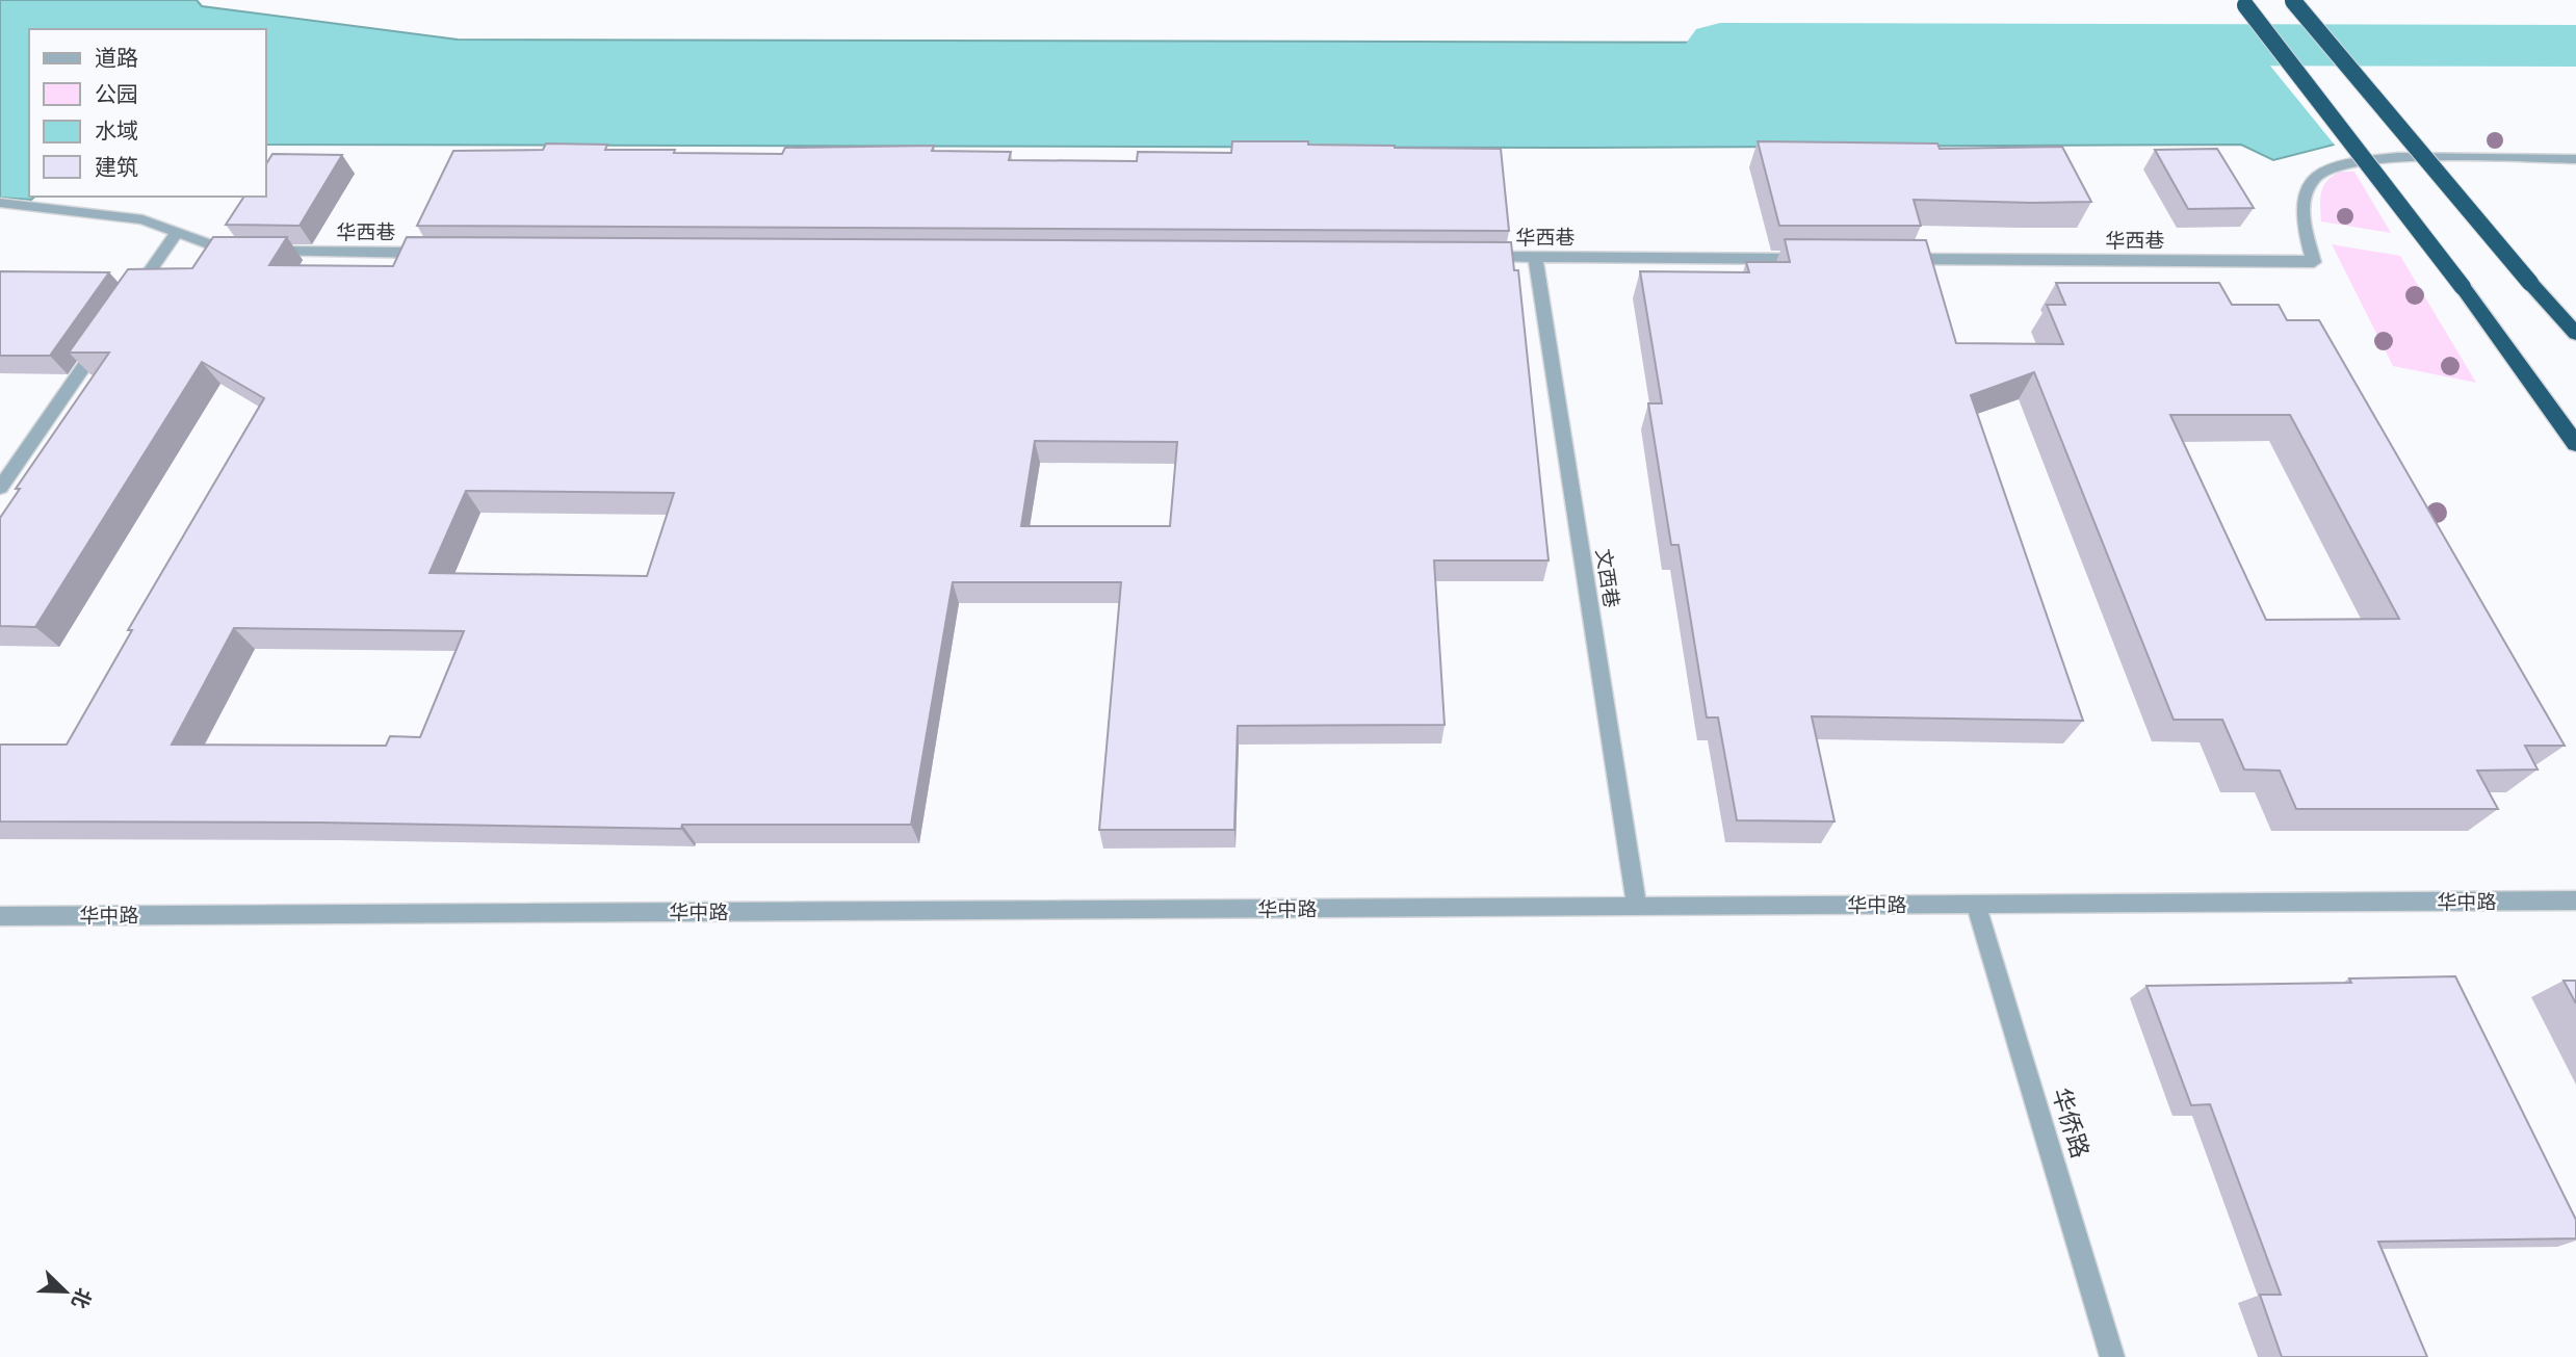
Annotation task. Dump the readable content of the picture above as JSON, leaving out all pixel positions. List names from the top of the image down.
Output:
{
  "streets": {
    "street": [
      "华西巷",
      "文西巷",
      "华中路",
      "华侨路"
    ]
  },
  "crossings": [
    ["华西巷", "文西巷"],
    ["文西巷", "华中路"],
    ["华中路", "华侨路"]
  ],
  "legend": [
    "道路",
    "公园",
    "水域",
    "建筑"
  ],
  "north": "bottom right"
}
